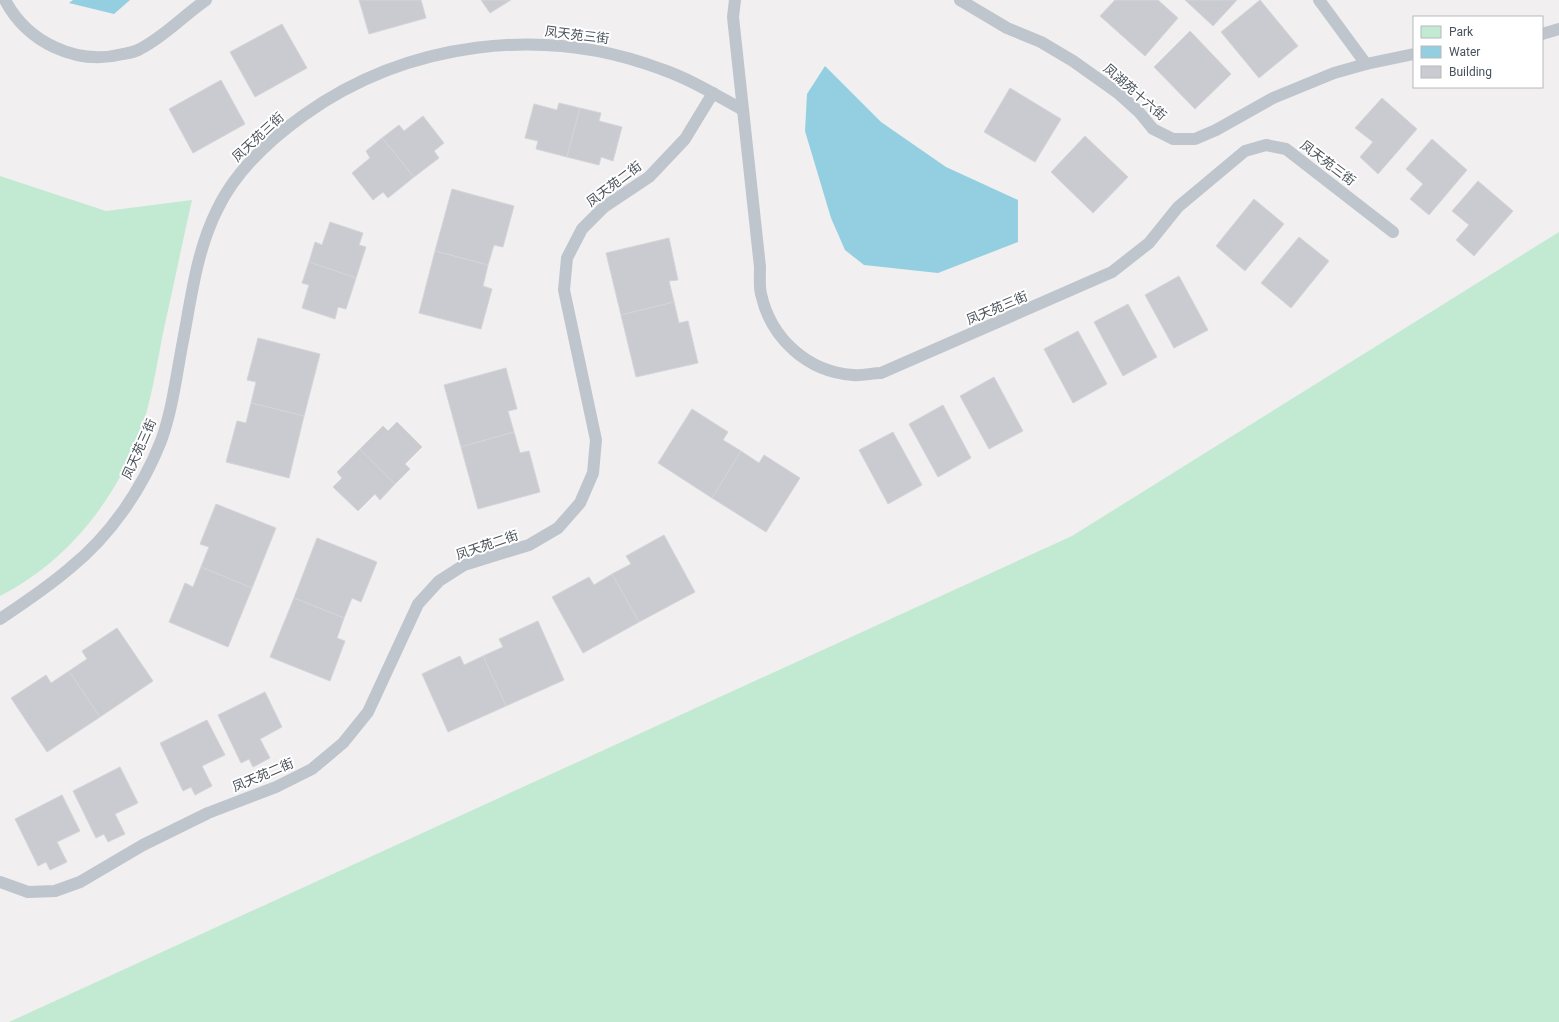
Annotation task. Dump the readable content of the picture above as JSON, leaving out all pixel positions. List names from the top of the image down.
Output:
{
  "streets": {
    "lane": ["凤天苑三街", "凤湖苑十六街", "凤天苑二街"]
  },
  "crossings": [
    ["凤天苑三街", "凤天苑二街"]
  ],
  "legend": ["Park", "Water", "Building"]
}
